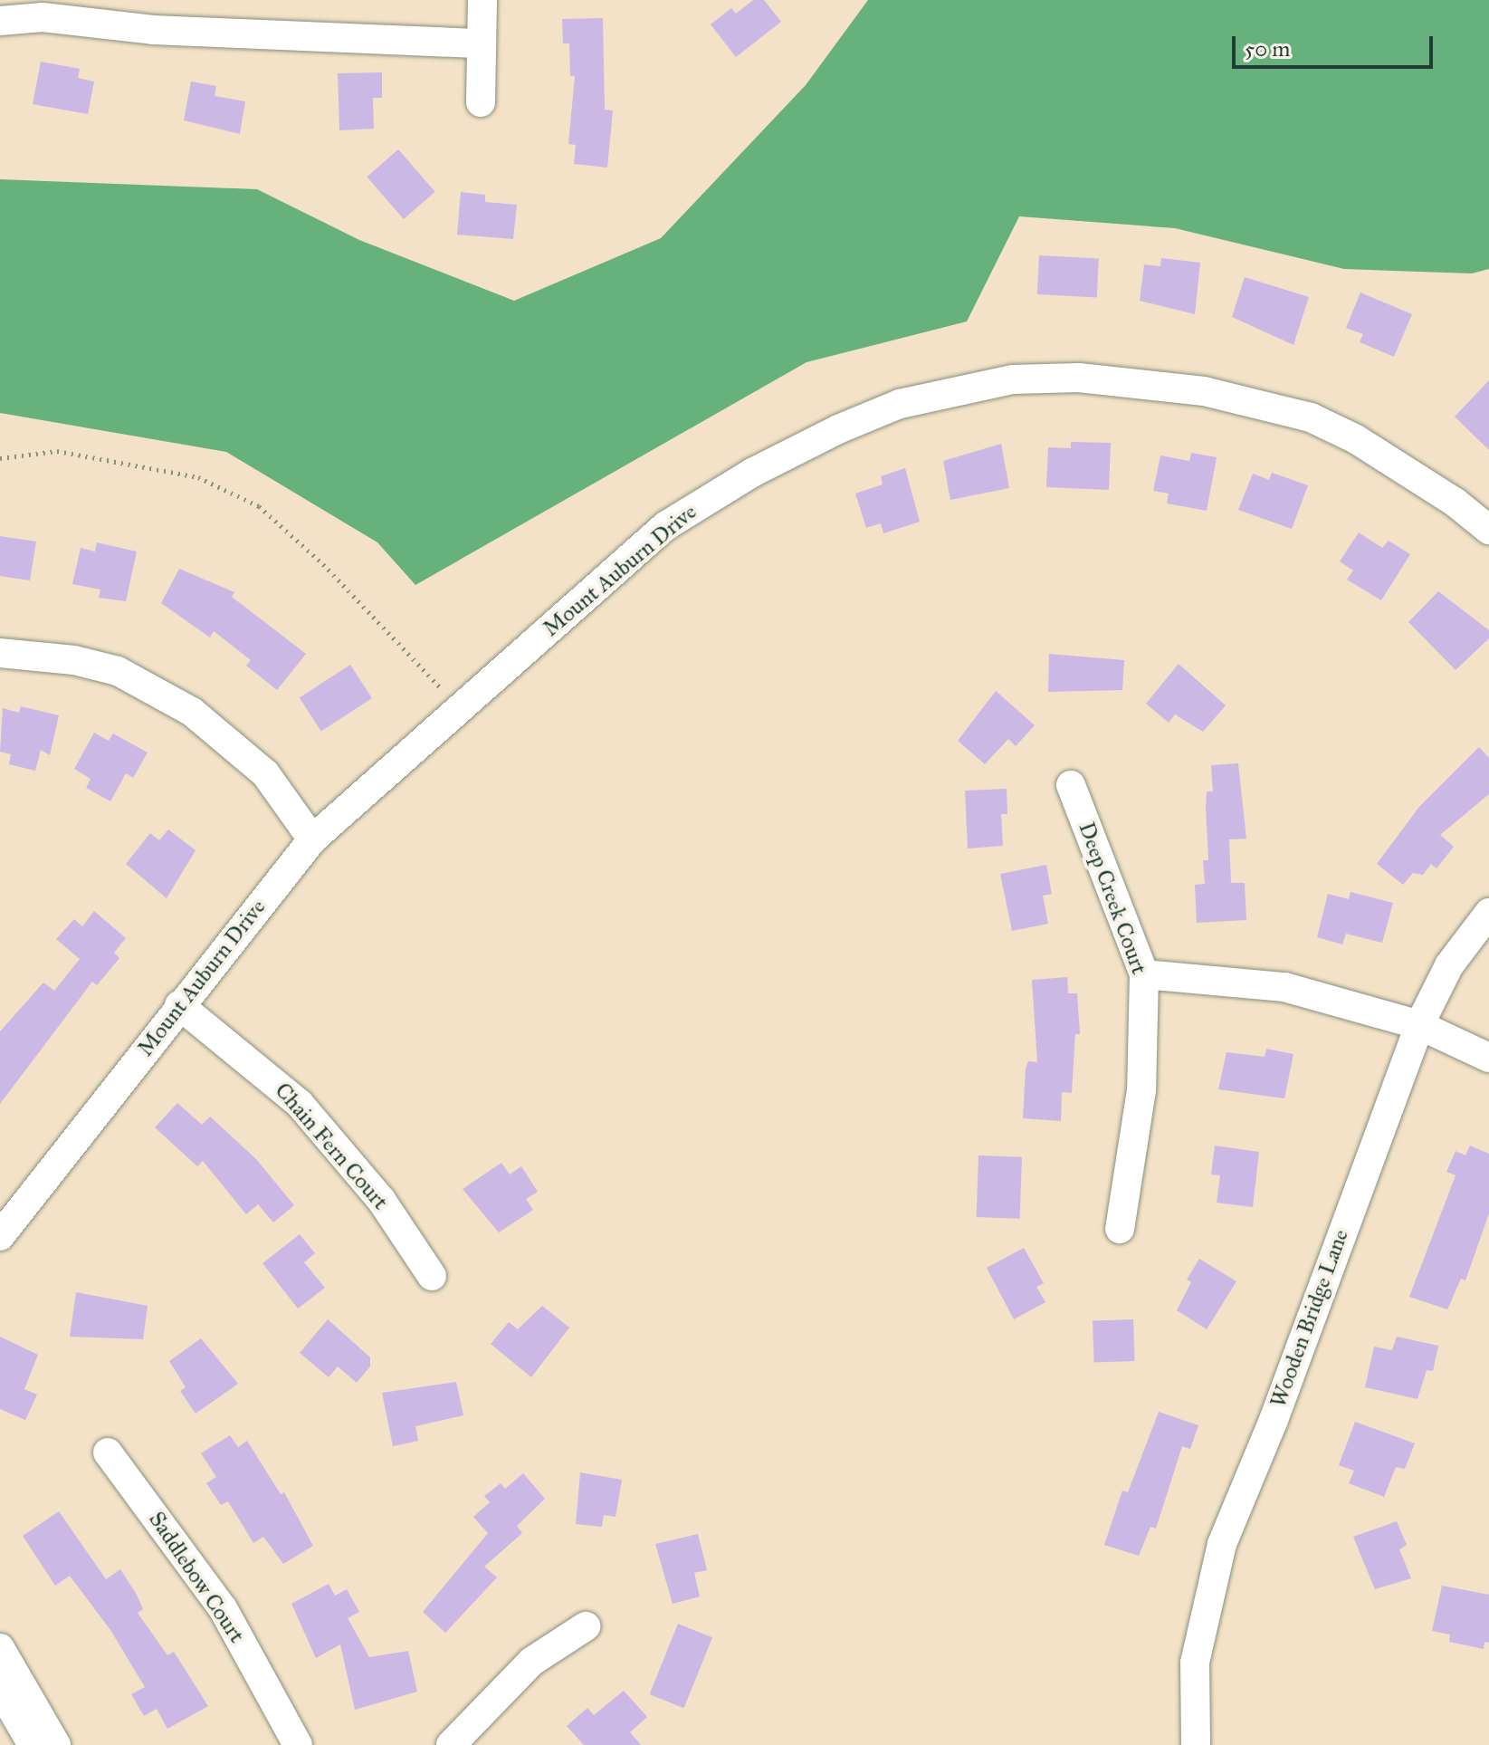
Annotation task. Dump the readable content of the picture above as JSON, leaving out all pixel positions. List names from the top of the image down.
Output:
{
  "streets": {
    "street": [
      "Mount Auburn Drive",
      "Deep Creek Court",
      "Chain Fern Court",
      "Wooden Bridge Lane",
      "Saddlebow Court"
    ]
  },
  "crossings": [
    ["Mount Auburn Drive", "Chain Fern Court"]
  ],
  "scale_bar": "50 m"
}
